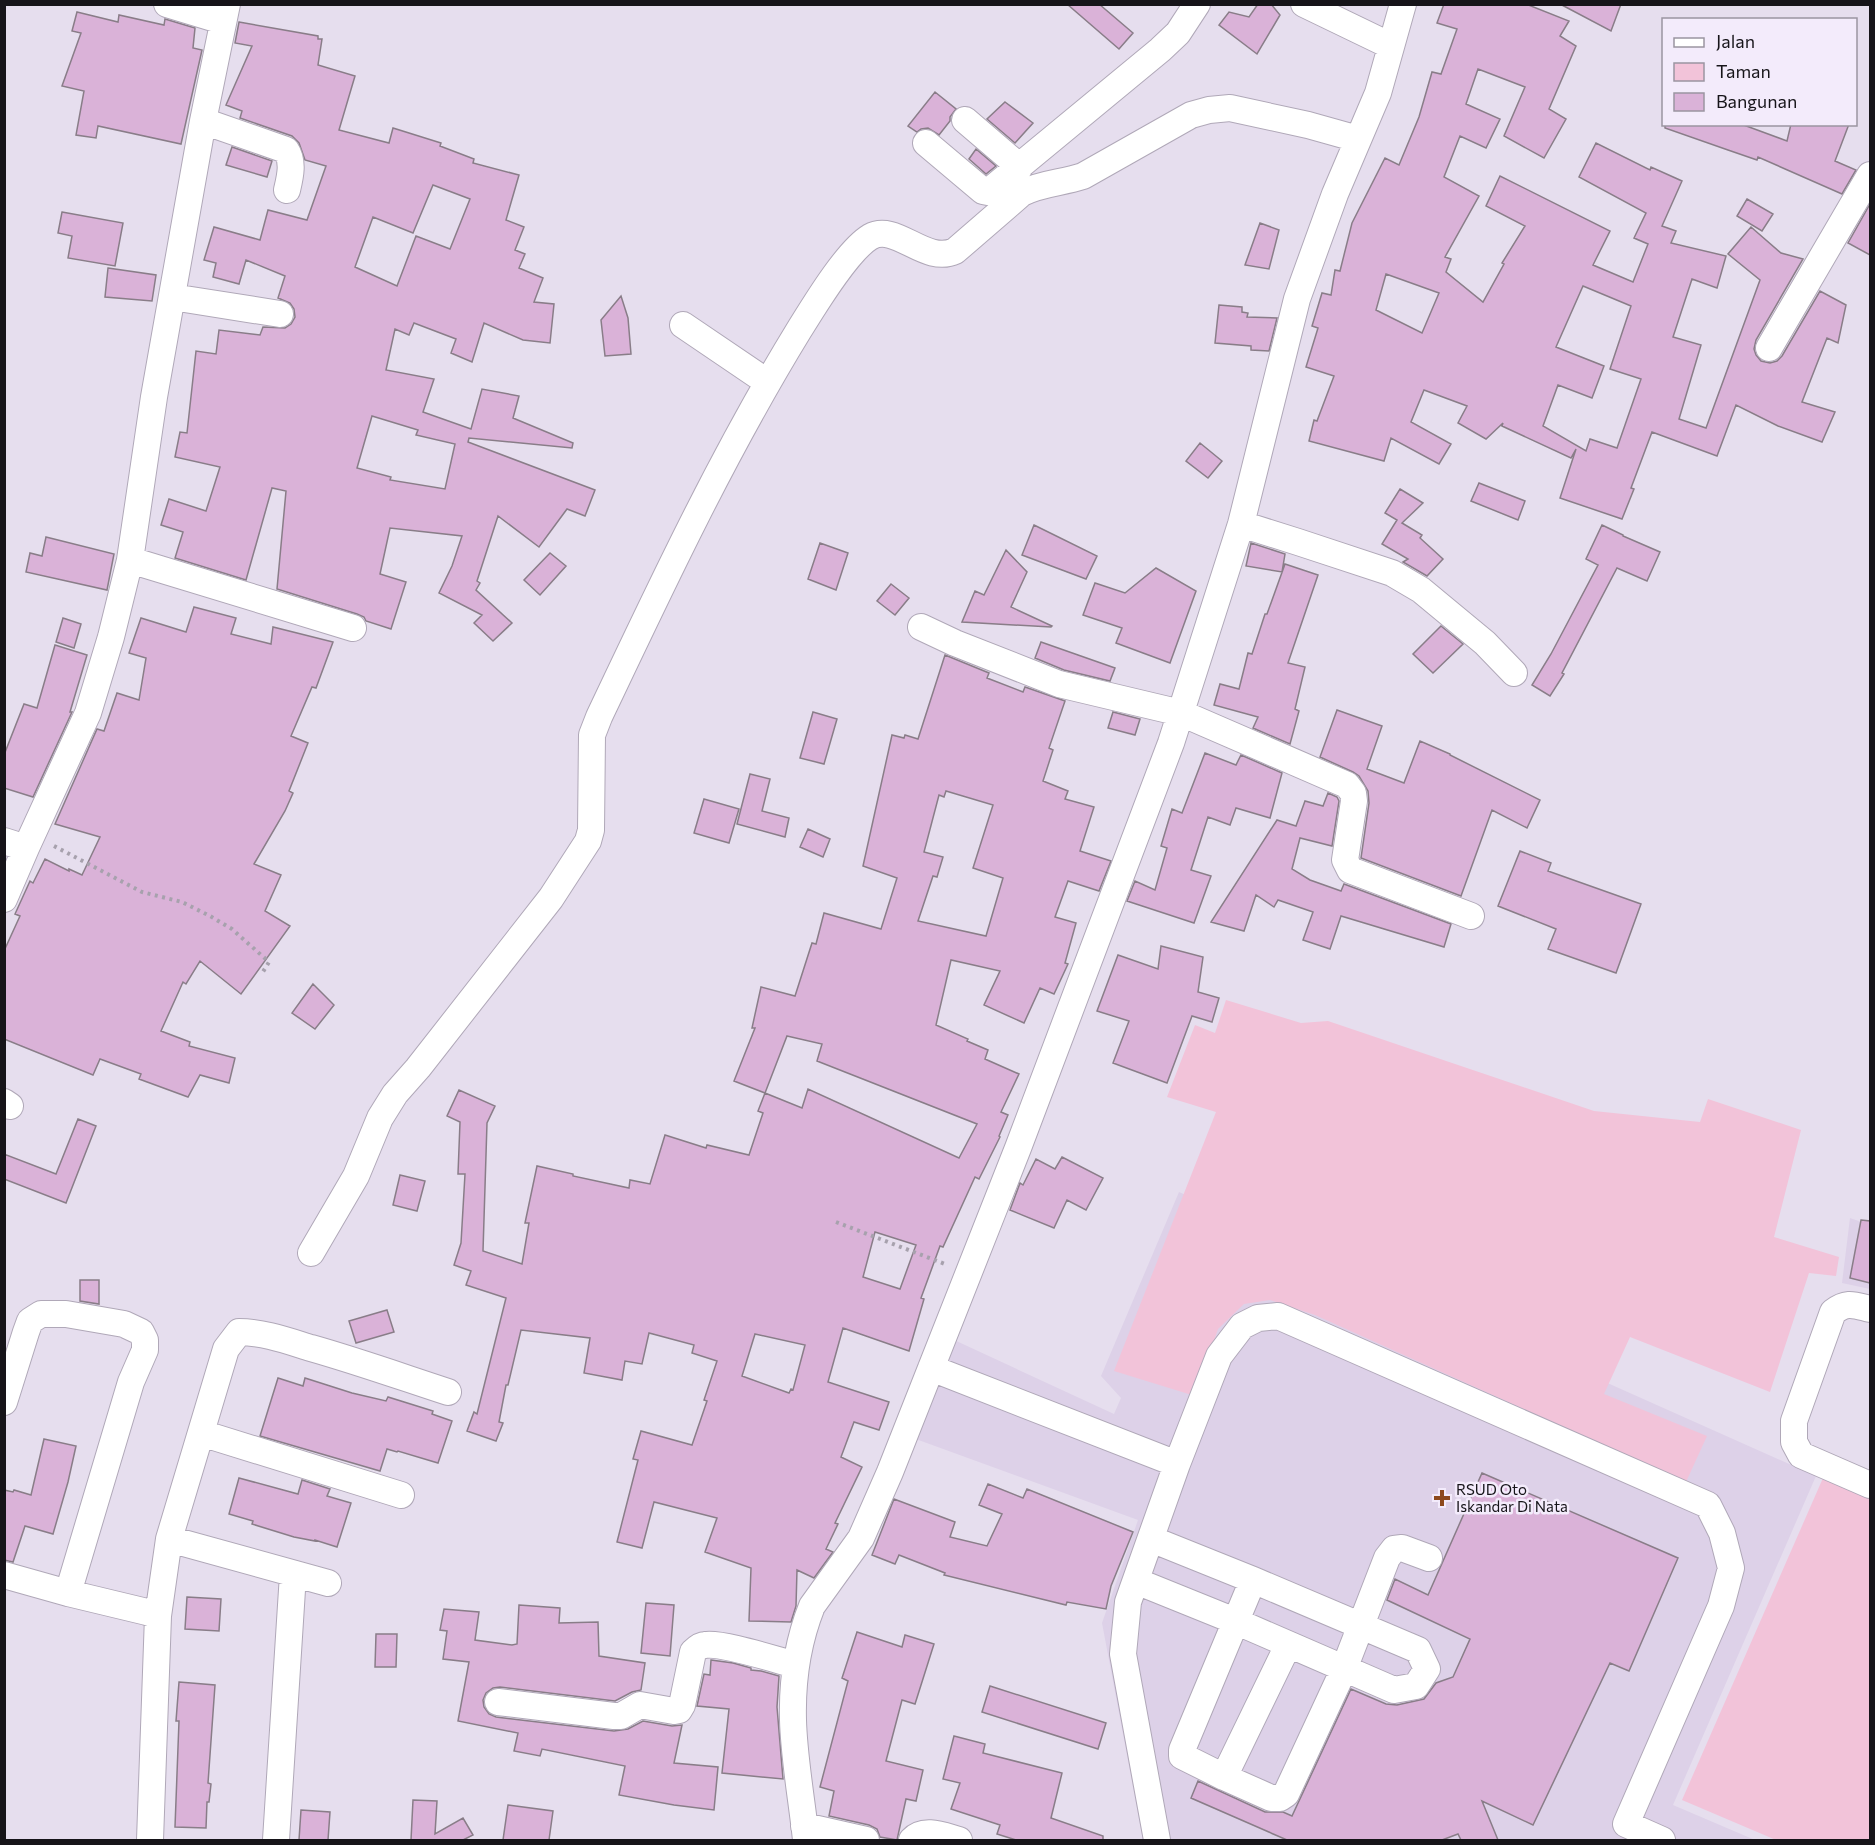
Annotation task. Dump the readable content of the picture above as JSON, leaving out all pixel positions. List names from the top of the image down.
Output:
{
  "places": {
    "health": ["RSUD Oto Iskandar Di Nata"]
  },
  "legend": ["Jalan", "Taman", "Bangunan"]
}
